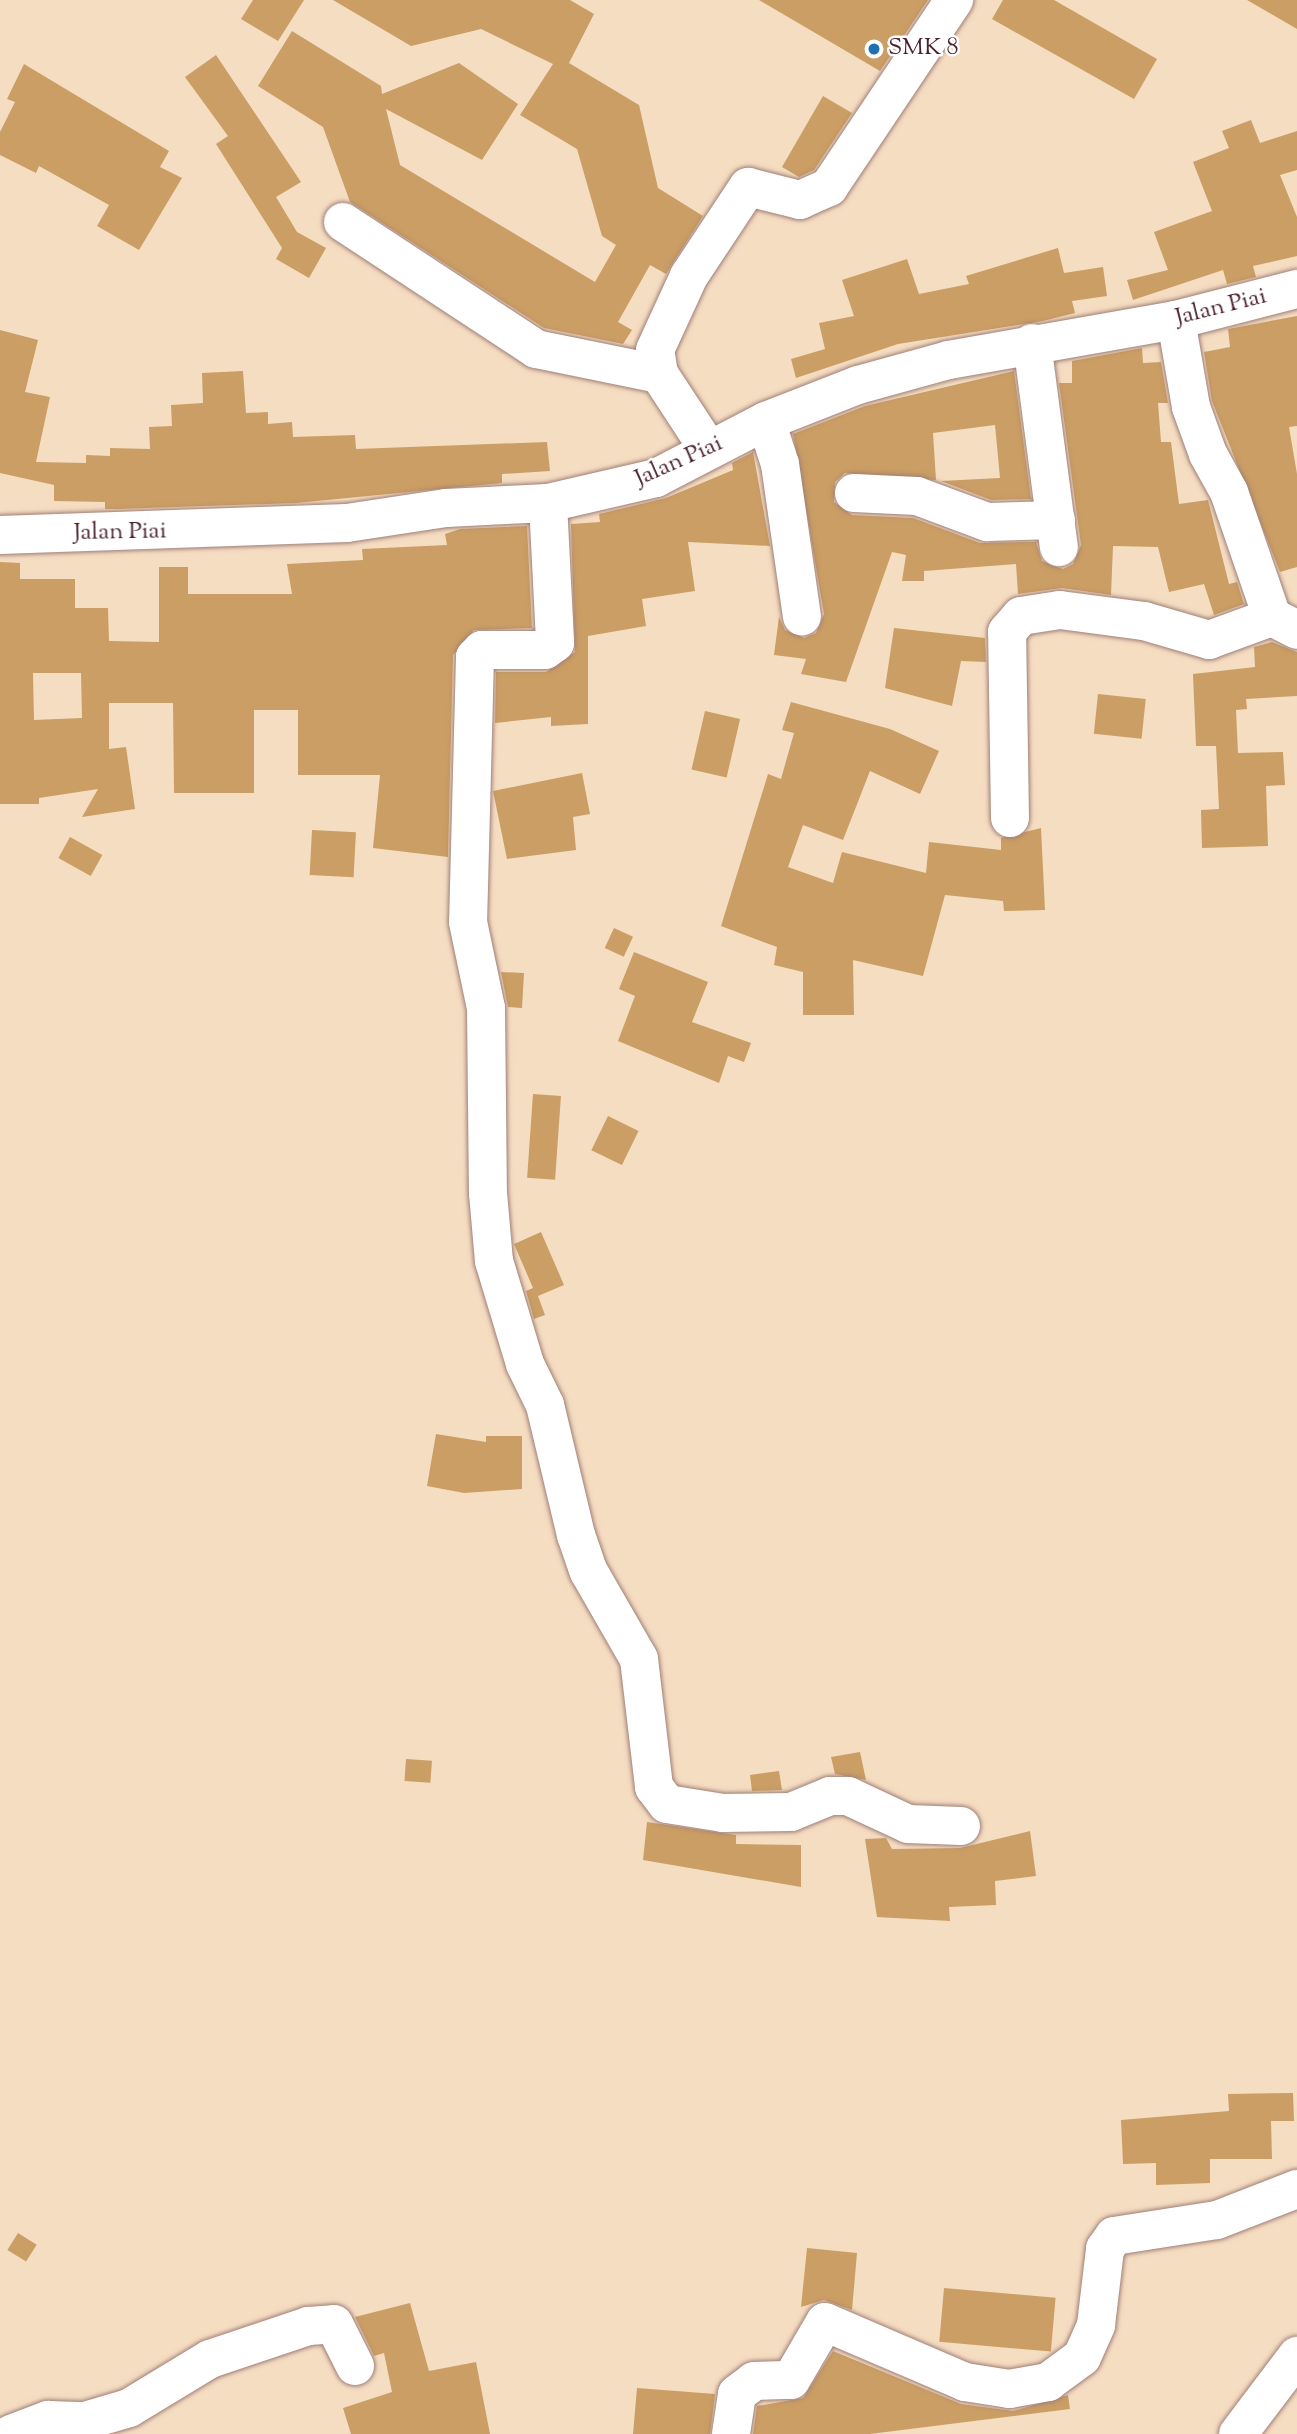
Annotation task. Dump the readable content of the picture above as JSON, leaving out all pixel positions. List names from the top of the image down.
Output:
{
  "streets": {
    "street": ["Jalan Piai"]
  },
  "places": ["SMK 8"]
}
